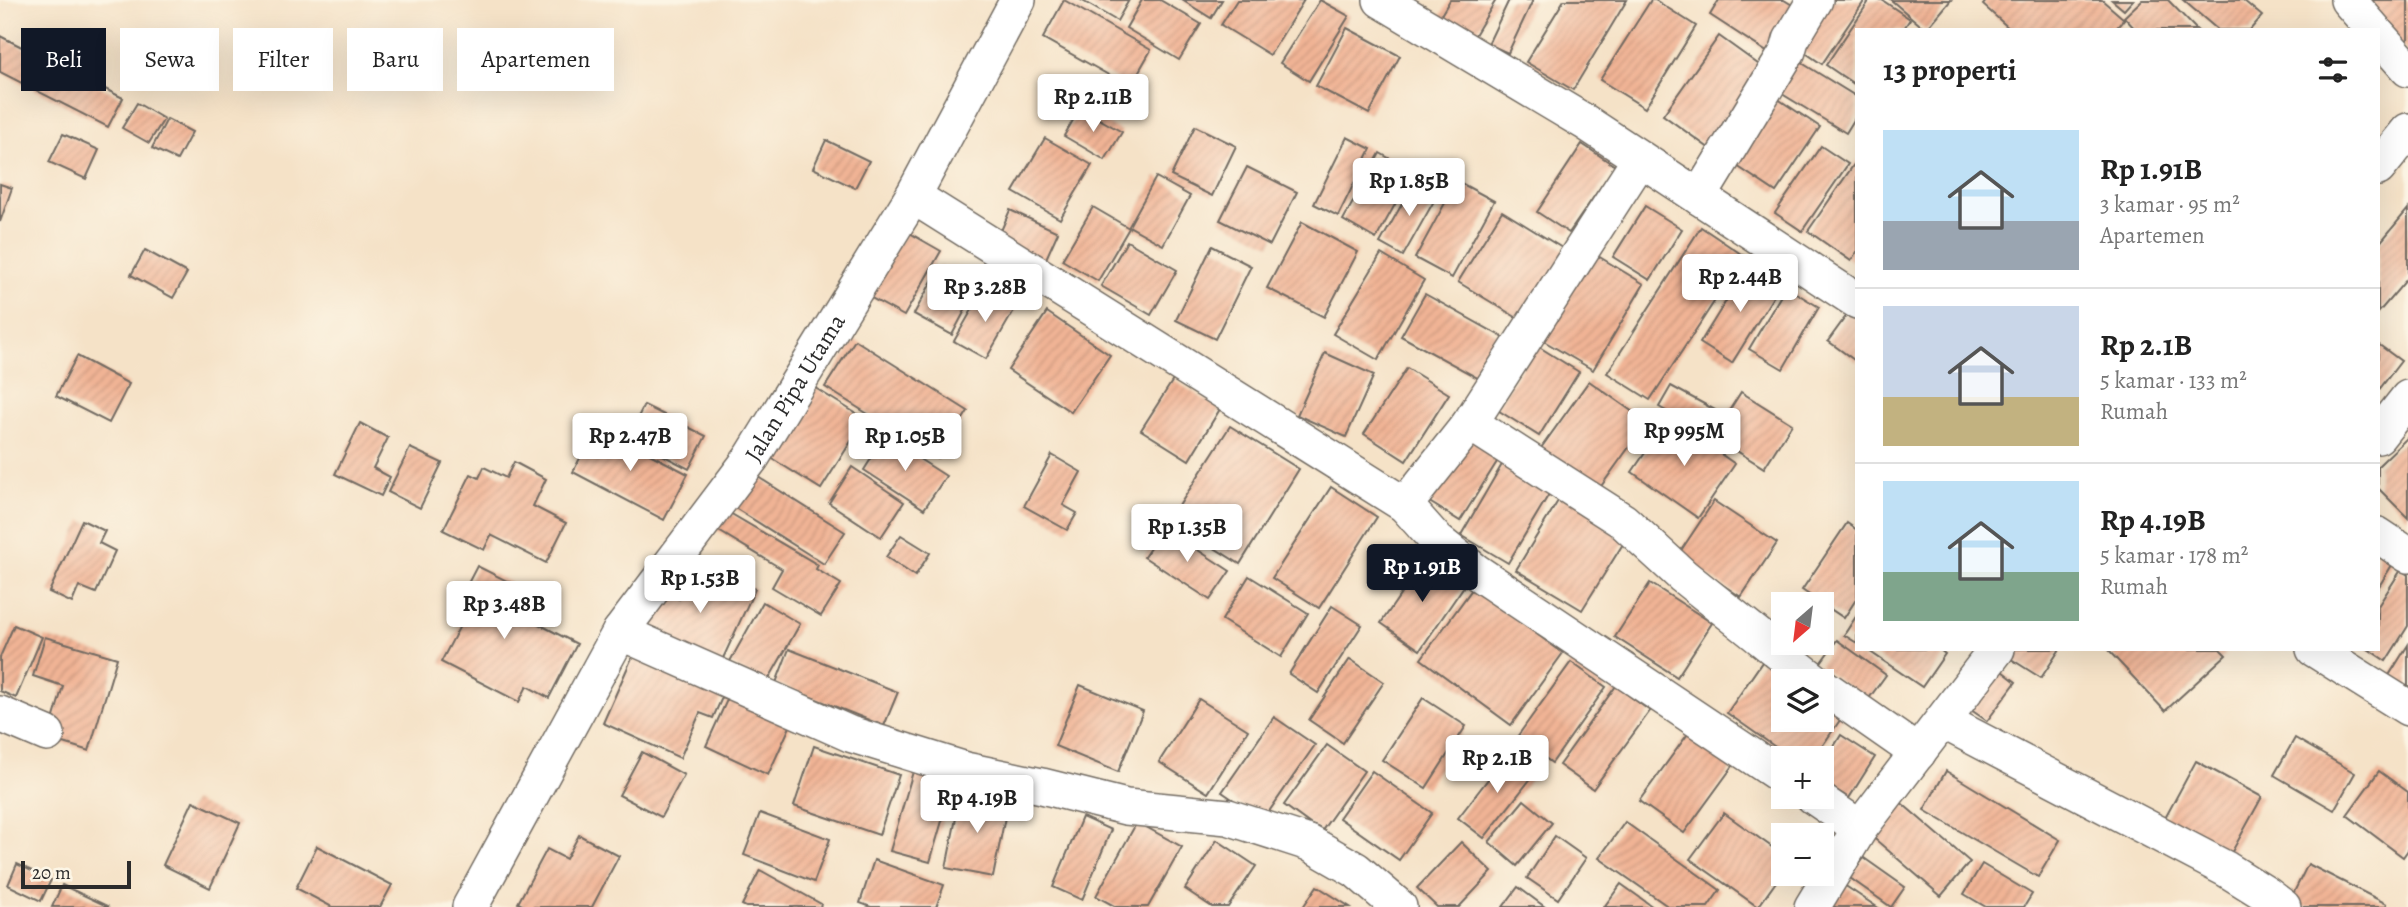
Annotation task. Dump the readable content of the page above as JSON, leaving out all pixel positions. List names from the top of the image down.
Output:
{
  "streets": {
    "street": ["Jalan Pipa Utama"]
  },
  "scale_bar": "20 m",
  "north": "bottom left",
  "page": {
    "chip": [
      "Beli",
      "Sewa",
      "Filter",
      "Baru",
      "Apartemen"
    ],
    "heading": "13 properti",
    "price": [
      "Rp 2.11B",
      "Rp 1.85B",
      "Rp 2.44B",
      "Rp 3.28B",
      "Rp 995M",
      "Rp 2.47B",
      "Rp 1.05B",
      "Rp 1.35B",
      "Rp 1.91B",
      "Rp 1.53B",
      "Rp 3.48B",
      "Rp 2.1B",
      "Rp 4.19B"
    ],
    "list": [
      {
        "name": "Rp 1.91B",
        "note": "3 kamar · 95 m² · Apartemen"
      },
      {
        "name": "Rp 2.1B",
        "note": "5 kamar · 133 m² · Rumah"
      },
      {
        "name": "Rp 4.19B",
        "note": "5 kamar · 178 m² · Rumah"
      }
    ],
    "map_buttons": ["+", "−"],
    "scale": "20 m"
  }
}
